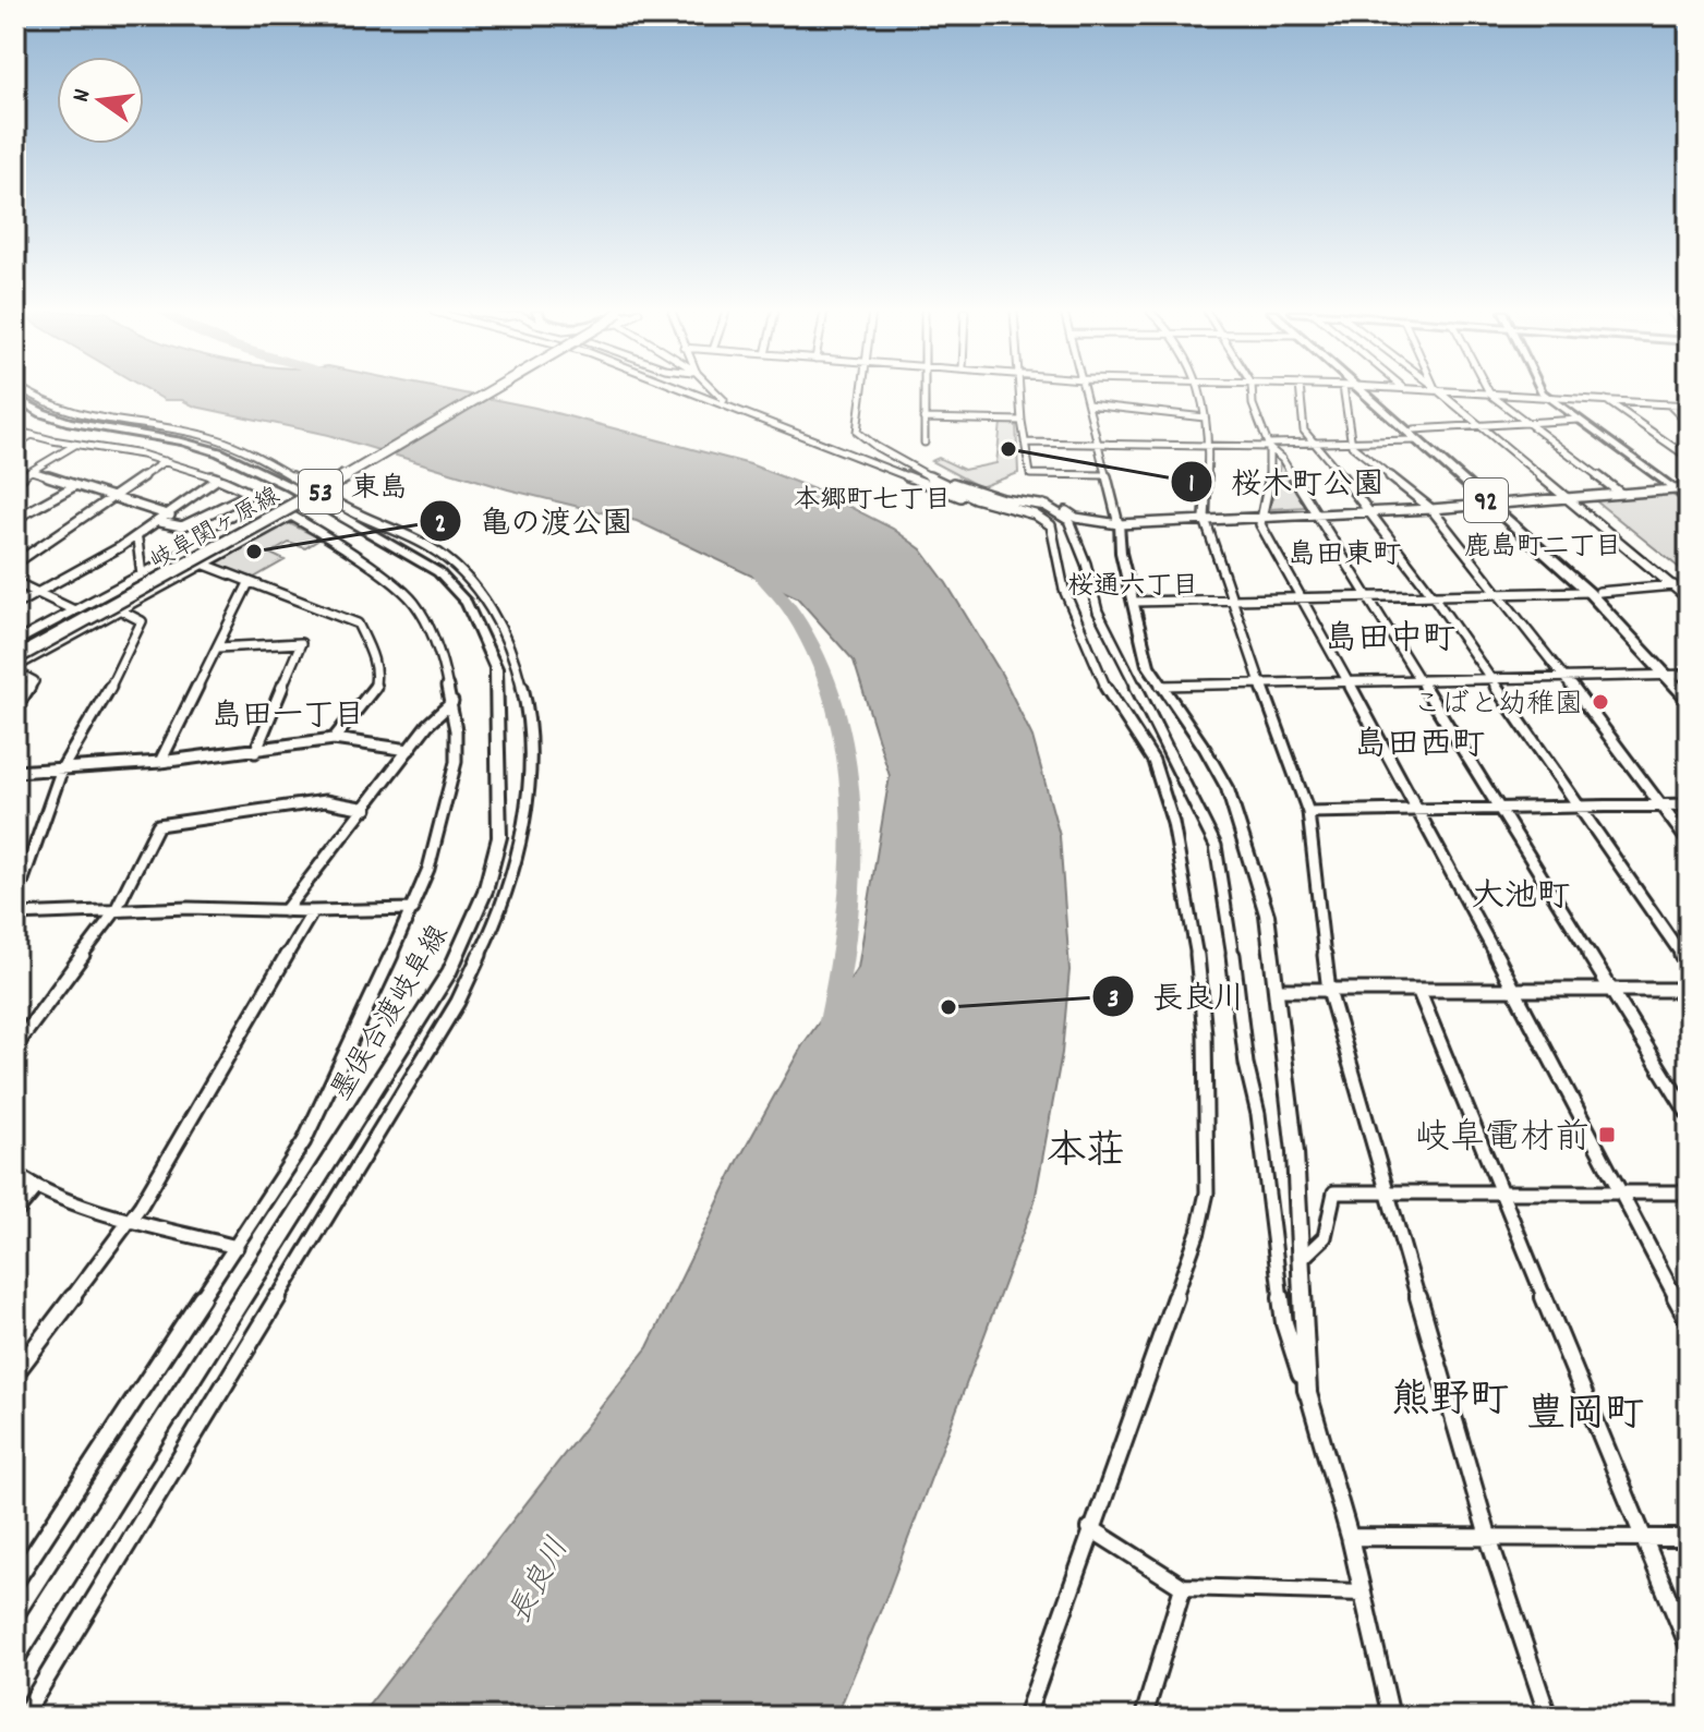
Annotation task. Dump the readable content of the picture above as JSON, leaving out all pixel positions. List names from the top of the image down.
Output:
{
  "streets": {
    "main road": [
      "53",
      "92",
      "岐阜関ヶ原線",
      "墨俣合渡岐阜線"
    ]
  },
  "districts": [
    "東島",
    "本郷町七丁目",
    "鹿島町二丁目",
    "島田東町",
    "桜通六丁目",
    "島田中町",
    "島田一丁目",
    "島田西町",
    "大池町",
    "本荘",
    "熊野町",
    "豊岡町"
  ],
  "water": ["長良川"],
  "places": {
    "other": [
      "桜木町公園",
      "亀の渡公園",
      "こばと幼稚園",
      "長良川"
    ],
    "transit": ["岐阜電材前"]
  },
  "north": "left"
}
